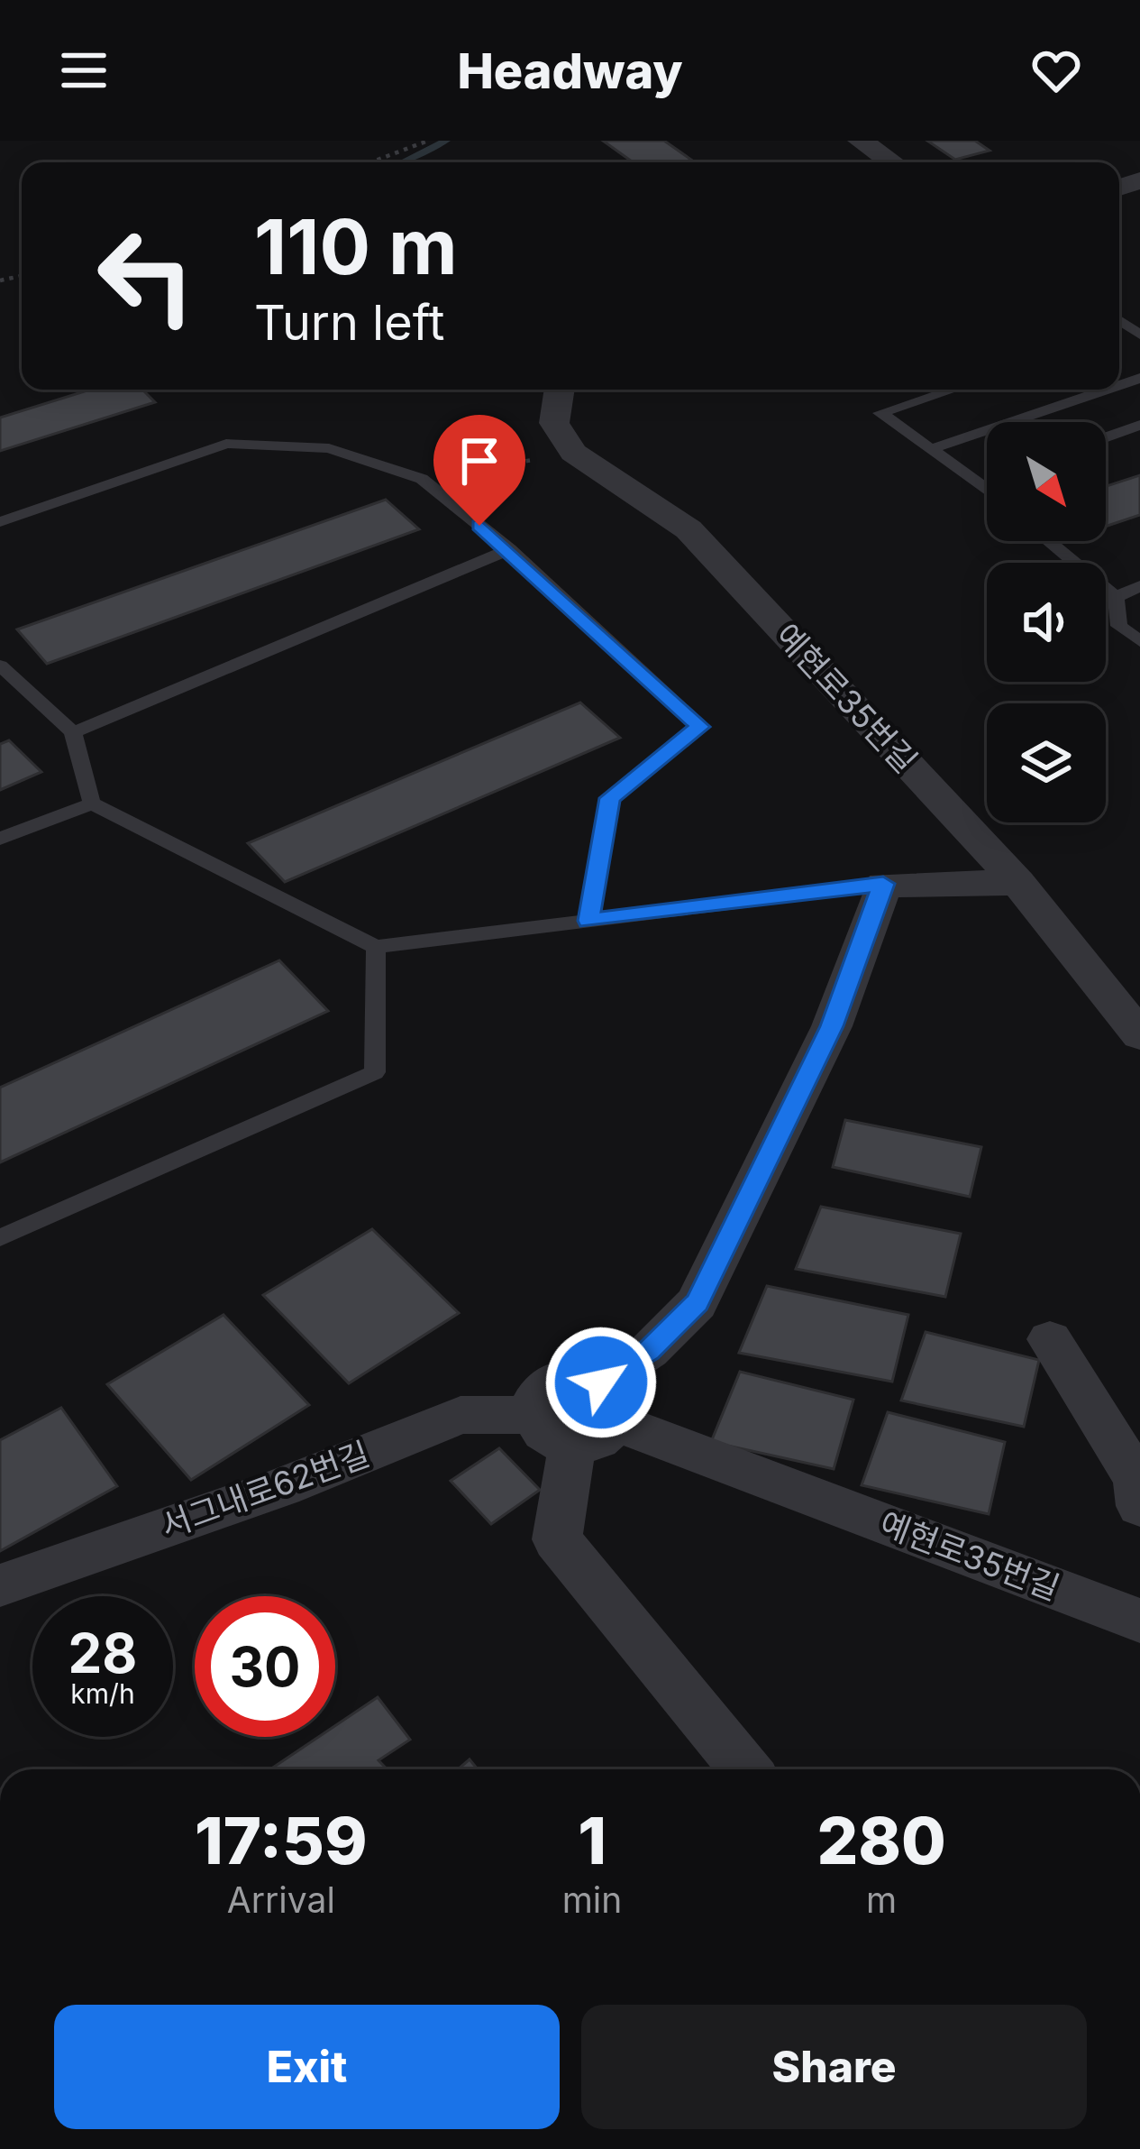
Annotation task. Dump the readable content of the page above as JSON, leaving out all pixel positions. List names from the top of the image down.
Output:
{
  "streets": {
    "street": ["예현로35번길", "서그내로62번길"]
  },
  "crossings": [
    ["예현로35번길", "서그내로62번길"]
  ],
  "north": "bottom right",
  "page": {
    "header": "Headway",
    "turn": ["110 m", "Turn left"],
    "speed": "28 km/h",
    "limit": "30",
    "eta": [
      "17:59",
      "Arrival",
      "1",
      "min",
      "280",
      "m"
    ],
    "buttons": ["Exit", "Share"]
  }
}
